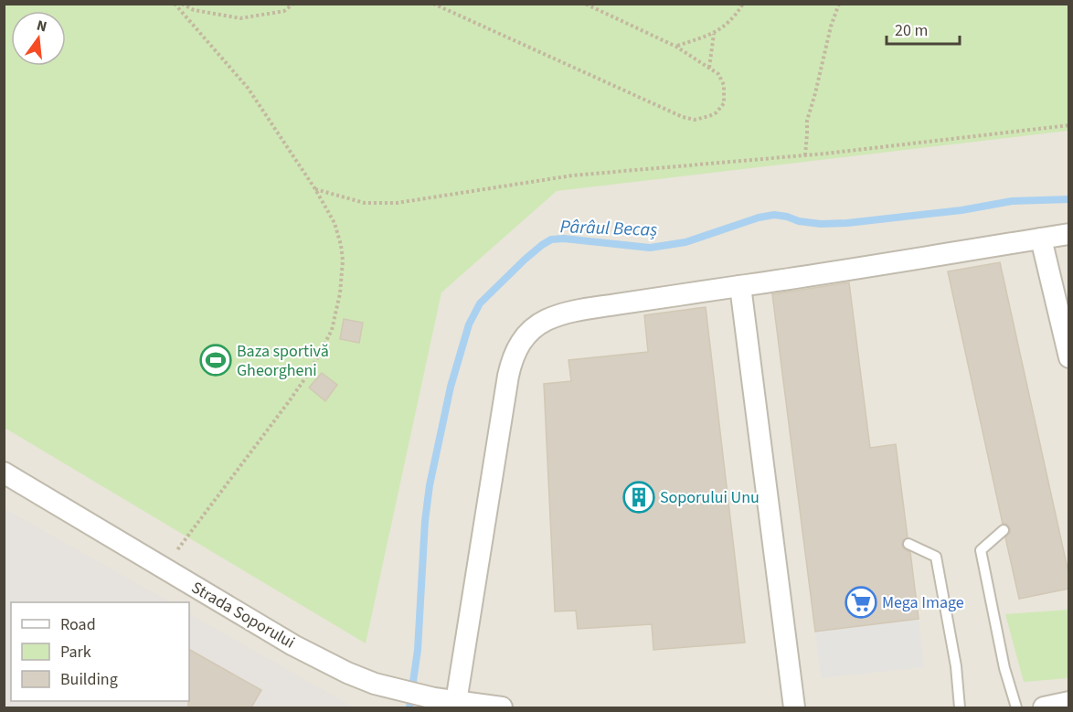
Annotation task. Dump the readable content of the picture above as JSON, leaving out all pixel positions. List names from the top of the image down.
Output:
{
  "streets": {
    "street": ["Strada Soporului"]
  },
  "water": ["Pârâul Becaș"],
  "places": {
    "sports": ["Baza sportivă Gheorgheni"],
    "building": ["Soporului Unu"],
    "supermarket": ["Mega Image"]
  },
  "legend": ["Road", "Park", "Building"],
  "scale_bar": "20 m",
  "north": "top"
}
